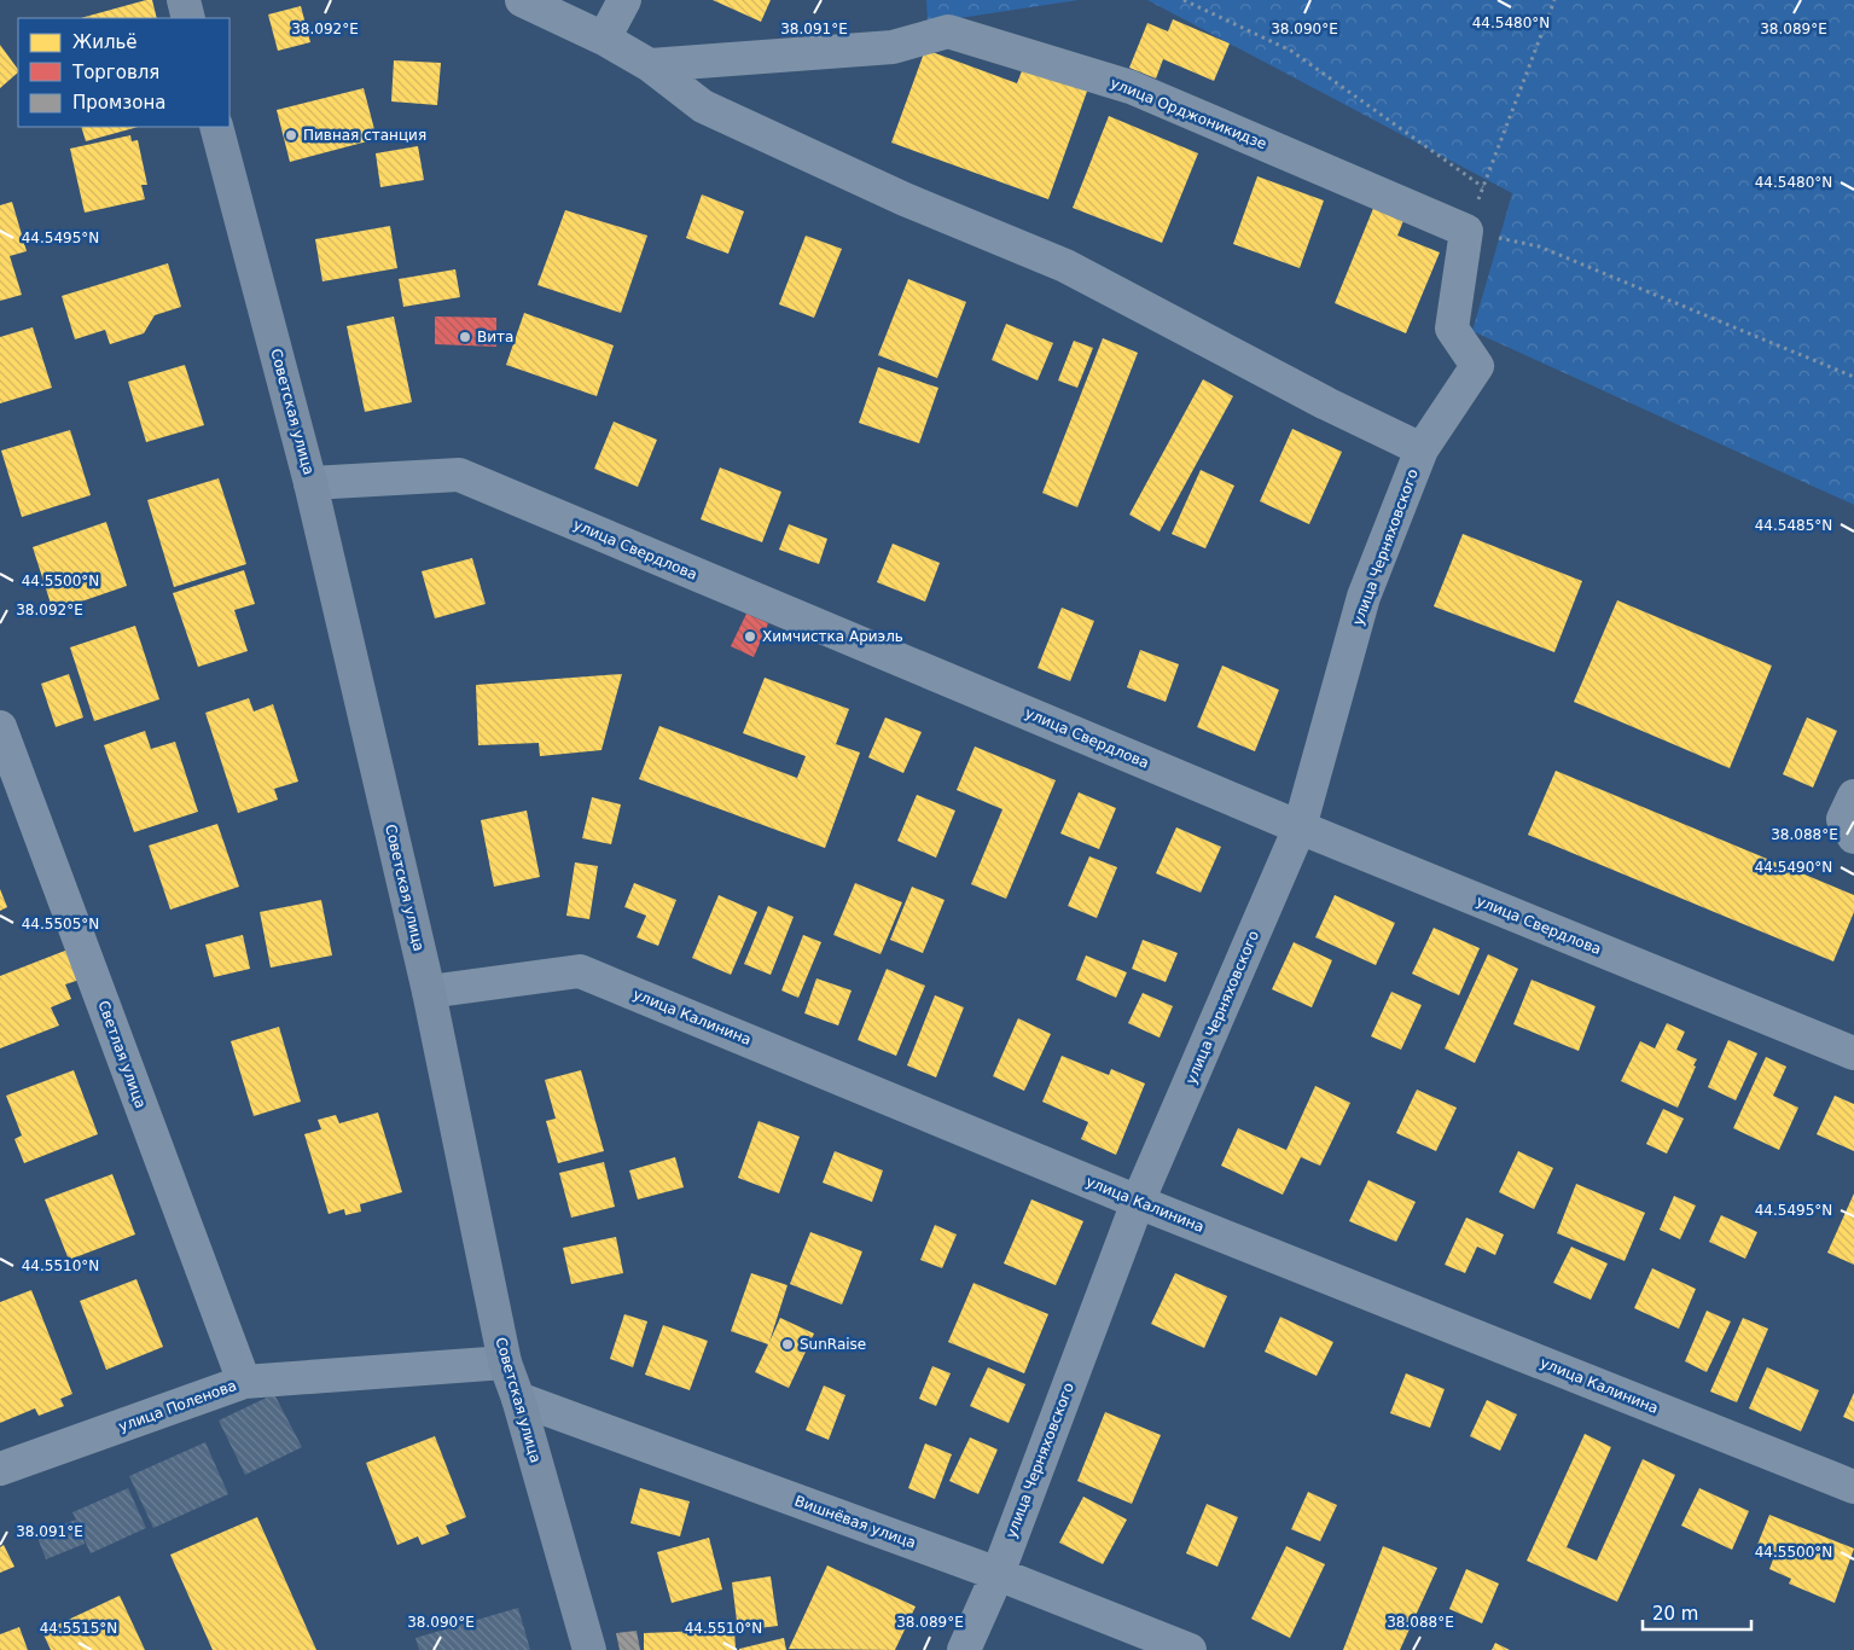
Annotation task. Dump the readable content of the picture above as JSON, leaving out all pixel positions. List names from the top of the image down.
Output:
{
  "streets": {
    "street": [
      "улица Орджоникидзе",
      "Советская улица",
      "улица Черняховского",
      "улица Свердлова",
      "улица Калинина",
      "Светлая улица",
      "улица Поленова",
      "Вишнёвая улица"
    ]
  },
  "crossings": [
    ["улица Орджоникидзе", "улица Черняховского"],
    ["Советская улица", "улица Свердлова"],
    ["Советская улица", "улица Калинина"],
    ["Советская улица", "улица Поленова"],
    ["Советская улица", "Вишнёвая улица"],
    ["улица Черняховского", "улица Свердлова"],
    ["улица Черняховского", "улица Калинина"],
    ["улица Черняховского", "Вишнёвая улица"],
    ["Светлая улица", "улица Поленова"]
  ],
  "places": [
    "Пивная станция",
    "Вита",
    "Химчистка Ариэль",
    "SunRaise"
  ],
  "legend": ["Жильё", "Торговля", "Промзона"],
  "scale_bar": "20 m",
  "coordinates": [
    "44.5480°N",
    "38.092°E",
    "38.091°E",
    "38.090°E",
    "38.089°E",
    "44.5495°N",
    "44.5485°N",
    "44.5500°N",
    "38.088°E",
    "44.5490°N",
    "44.5505°N",
    "44.5510°N",
    "44.5515°N"
  ]
}
